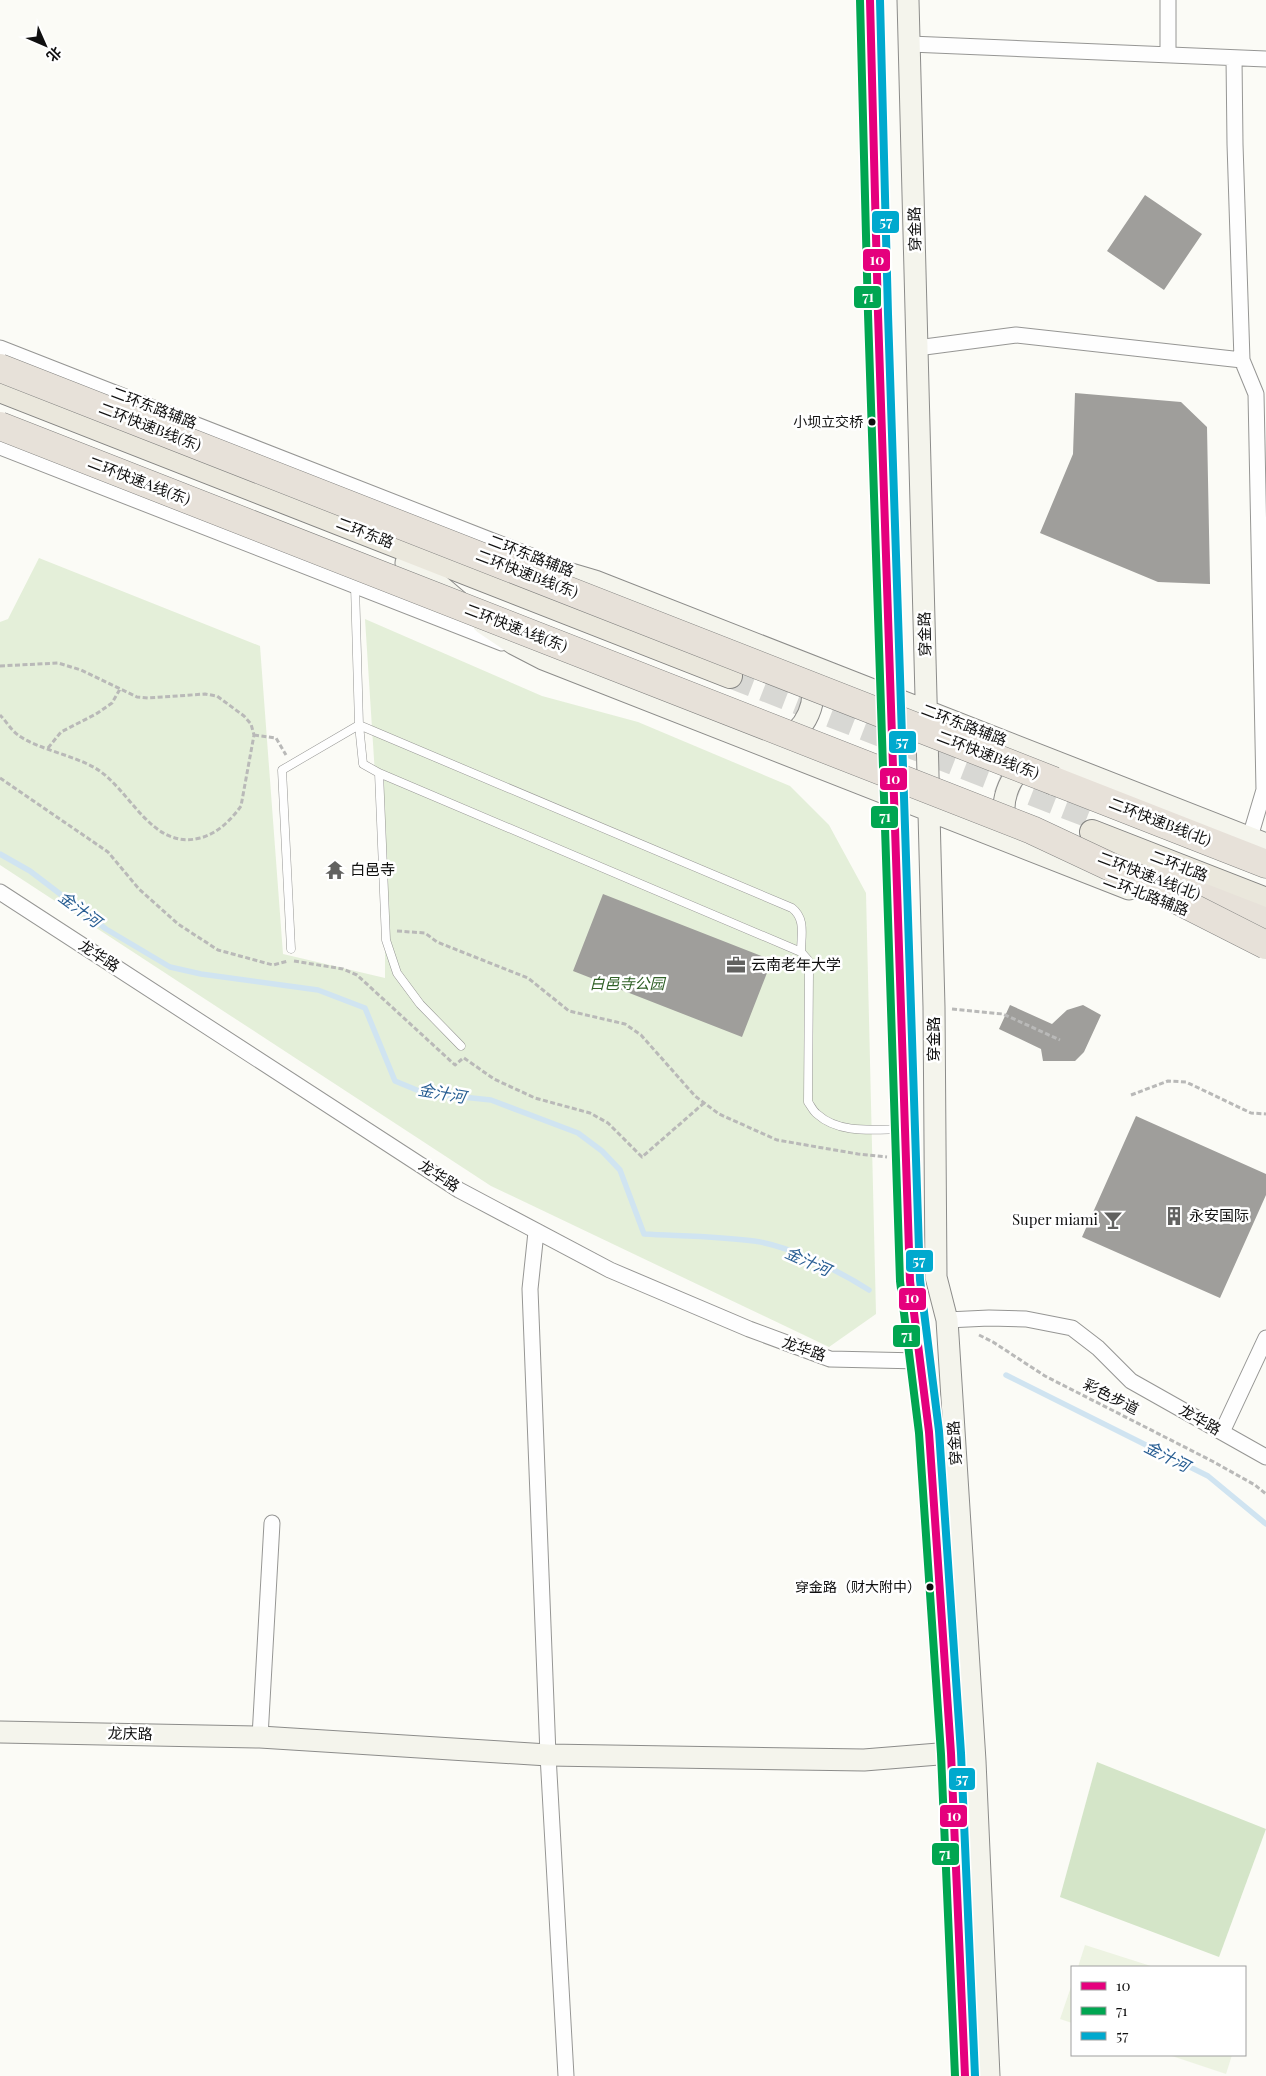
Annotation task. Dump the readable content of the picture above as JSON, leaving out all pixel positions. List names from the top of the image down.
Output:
{
  "streets": {
    "highway": [
      "二环快速B线(东)",
      "二环快速A线(东)",
      "二环快速B线(北)",
      "二环快速A线(北)"
    ],
    "main road": [
      "穿金路",
      "二环东路辅路",
      "二环东路",
      "二环北路",
      "二环北路辅路",
      "龙庆路"
    ],
    "street": ["龙华路"],
    "path": ["彩色步道"]
  },
  "crossings": [
    ["穿金路", "二环东路辅路"],
    ["穿金路", "龙华路"],
    ["穿金路", "龙庆路"],
    ["二环东路辅路", "二环快速B线(东)"],
    ["二环东路辅路", "二环快速B线(北)"],
    ["二环快速B线(东)", "二环快速B线(北)"],
    ["二环快速A线(东)", "二环快速A线(北)"],
    ["二环快速A线(东)", "二环北路辅路"],
    ["二环快速A线(北)", "二环北路辅路"]
  ],
  "water": ["金汁河"],
  "parks": ["白邑寺公园"],
  "places": {
    "other": ["小坝立交桥", "穿金路（财大附中）"],
    "temple": ["白邑寺"],
    "office": ["云南老年大学"],
    "building": ["永安国际"],
    "bar": ["Super miami"]
  },
  "lines": ["transit line 10", "transit line 71", "transit line 57"],
  "legend": ["10", "71", "57"],
  "north": "bottom right"
}
